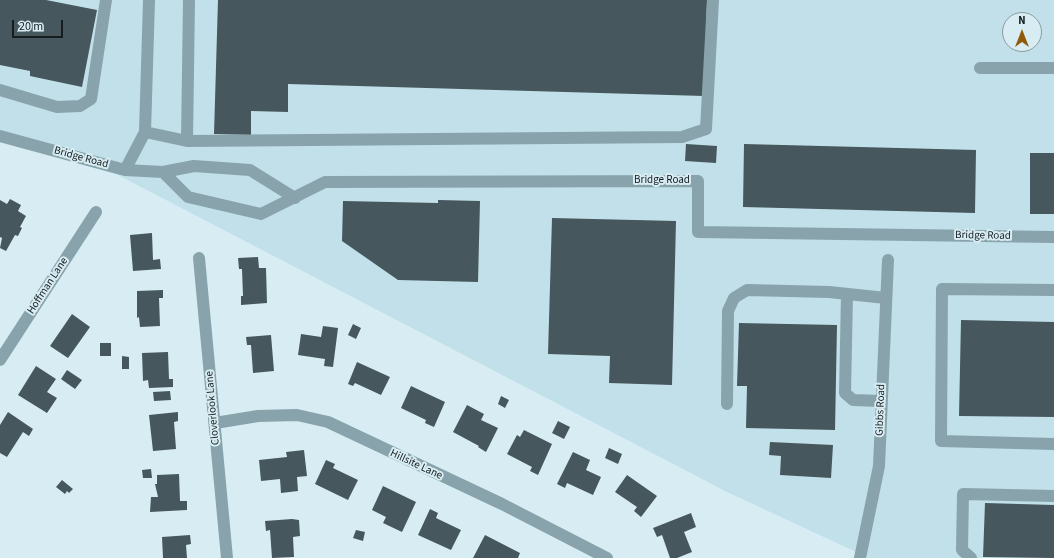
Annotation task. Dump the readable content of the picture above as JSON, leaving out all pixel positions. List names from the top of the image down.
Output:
{
  "streets": {
    "street": [
      "Bridge Road",
      "Hoffman Lane",
      "Cloverlook Lane",
      "Gibbs Road",
      "Hillsite Lane"
    ]
  },
  "crossings": [
    ["Cloverlook Lane", "Hillsite Lane"]
  ],
  "scale_bar": "20 m",
  "north": "top"
}
